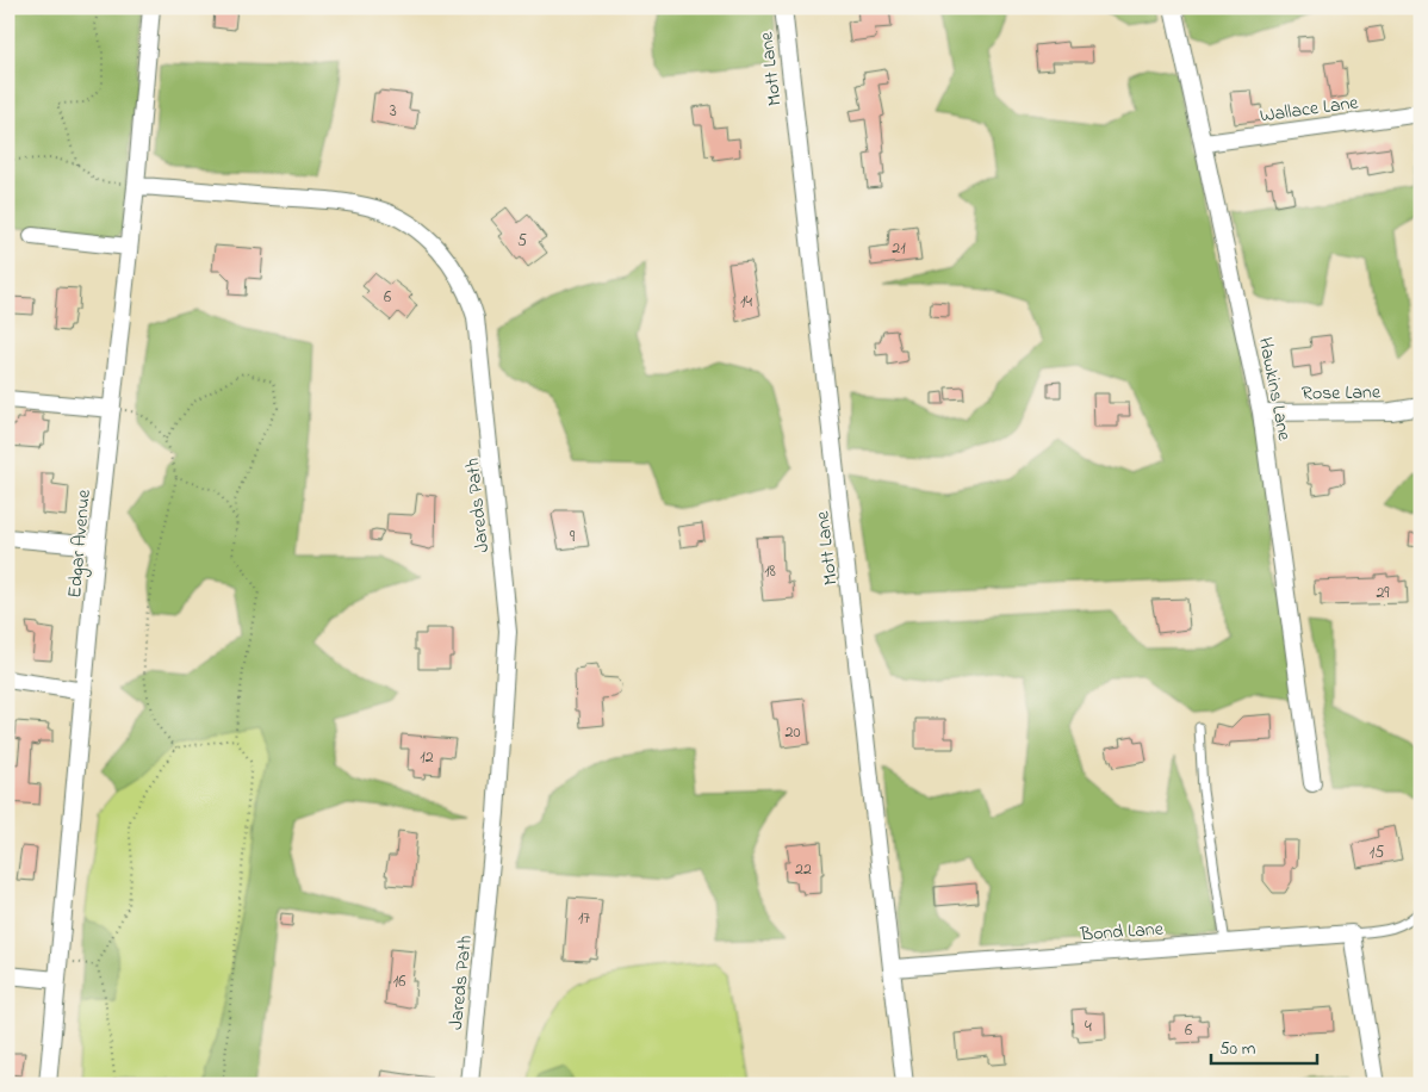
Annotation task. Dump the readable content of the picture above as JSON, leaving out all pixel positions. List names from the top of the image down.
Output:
{
  "streets": {
    "street": [
      "Mott Lane",
      "Wallace Lane",
      "Hawkins Lane",
      "Rose Lane",
      "Jareds Path",
      "Edgar Avenue",
      "Bond Lane"
    ]
  },
  "crossings": [
    ["Mott Lane", "Bond Lane"],
    ["Wallace Lane", "Hawkins Lane"],
    ["Hawkins Lane", "Rose Lane"],
    ["Jareds Path", "Edgar Avenue"]
  ],
  "house_numbers": [
    "3",
    "5",
    "21",
    "6",
    "14",
    "9",
    "18",
    "29",
    "20",
    "12",
    "15",
    "22",
    "17",
    "16",
    "4",
    "6"
  ],
  "scale_bar": "50 m"
}
